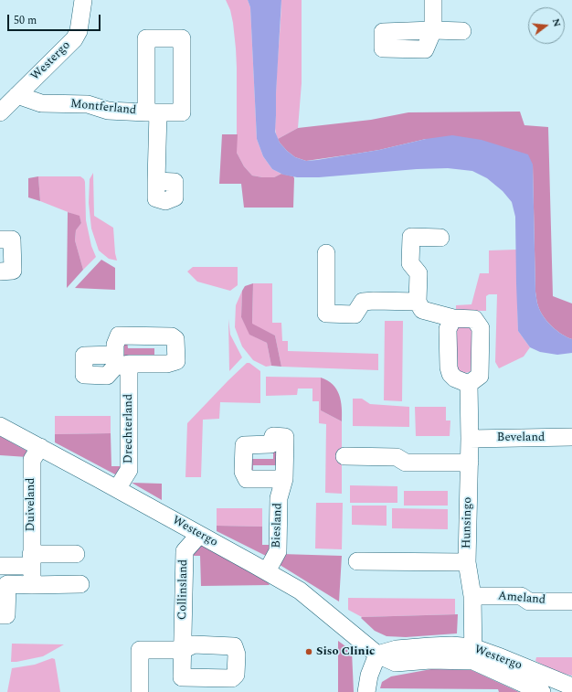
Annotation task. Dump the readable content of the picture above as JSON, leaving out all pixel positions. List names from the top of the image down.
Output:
{
  "streets": {
    "street": [
      "Westergo",
      "Montferland",
      "Drechterland",
      "Beveland",
      "Duiveland",
      "Hunsingo",
      "Biesland",
      "Collinsland",
      "Ameland"
    ]
  },
  "crossings": [
    ["Westergo", "Montferland"],
    ["Westergo", "Drechterland"],
    ["Westergo", "Duiveland"],
    ["Westergo", "Hunsingo"],
    ["Westergo", "Biesland"],
    ["Westergo", "Collinsland"],
    ["Beveland", "Hunsingo"],
    ["Hunsingo", "Ameland"]
  ],
  "places": ["Siso Clinic"],
  "scale_bar": "50 m",
  "north": "right"
}
